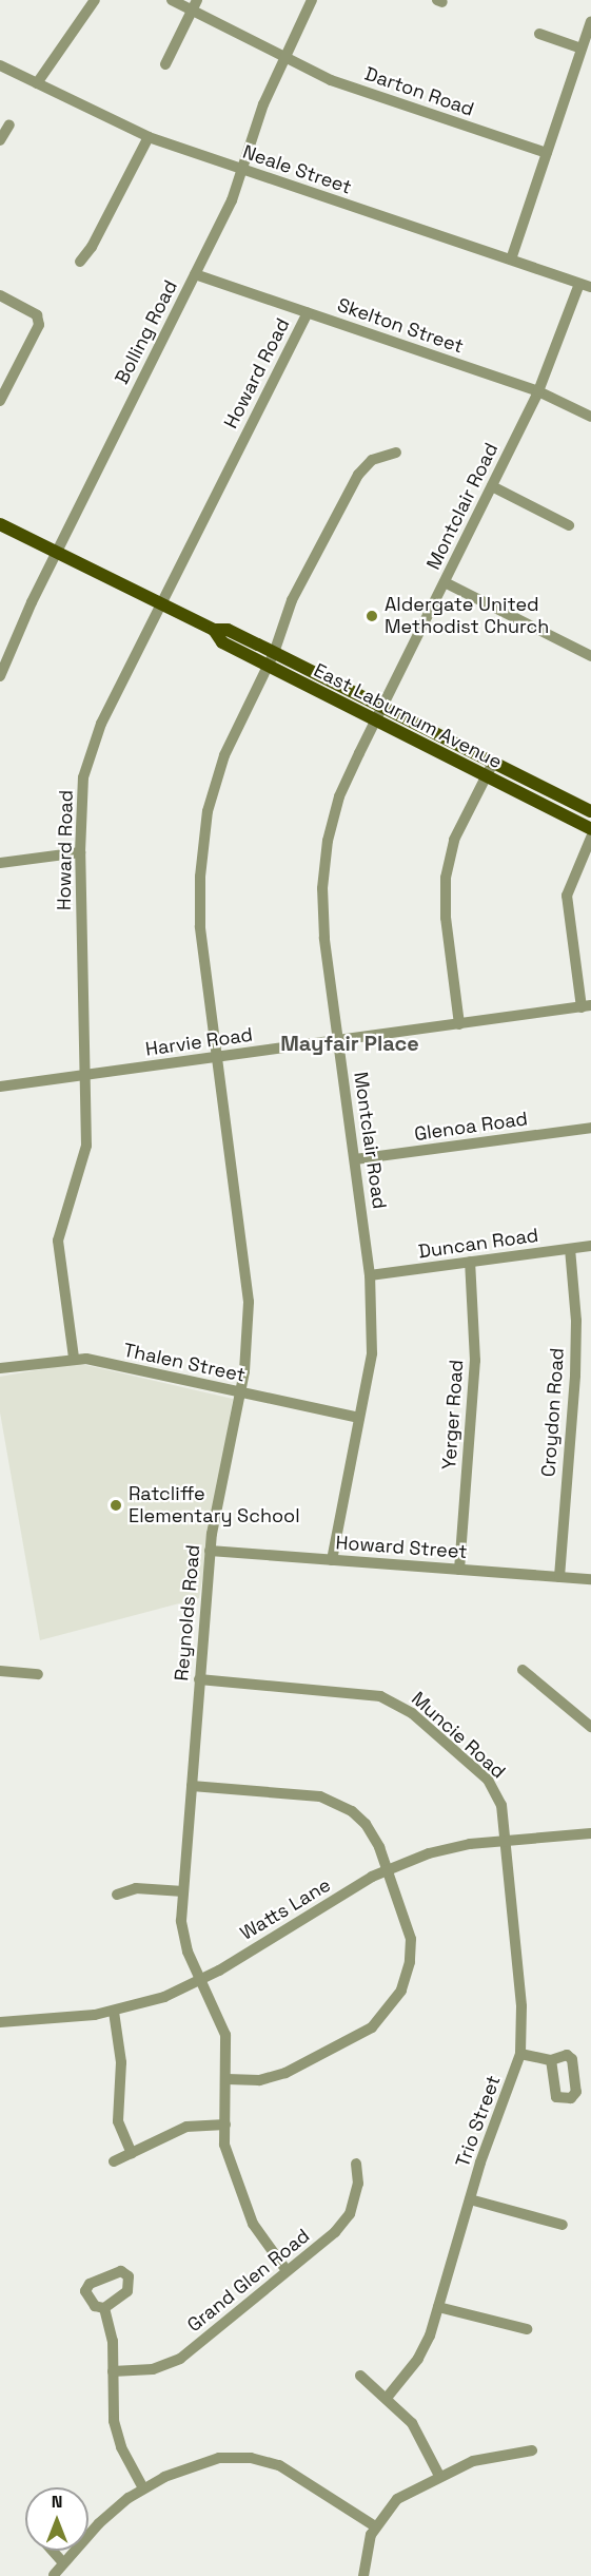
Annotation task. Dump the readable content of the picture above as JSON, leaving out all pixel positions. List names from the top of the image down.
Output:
{
  "streets": {
    "main road": ["East Laburnum Avenue"],
    "street": [
      "Darton Road",
      "Neale Street",
      "Skelton Street",
      "Bolling Road",
      "Howard Road",
      "Montclair Road",
      "Harvie Road",
      "Glenoa Road",
      "Duncan Road",
      "Thalen Street",
      "Croydon Road",
      "Yerger Road",
      "Howard Street",
      "Reynolds Road",
      "Muncie Road",
      "Watts Lane",
      "Trio Street",
      "Grand Glen Road"
    ]
  },
  "crossings": [
    ["Darton Road", "Bolling Road"],
    ["Neale Street", "Bolling Road"],
    ["Neale Street", "Montclair Road"],
    ["Skelton Street", "Bolling Road"],
    ["Skelton Street", "Howard Road"],
    ["Skelton Street", "Montclair Road"],
    ["Bolling Road", "East Laburnum Avenue"],
    ["Howard Road", "East Laburnum Avenue"],
    ["Howard Road", "Harvie Road"],
    ["Howard Road", "Thalen Street"],
    ["Montclair Road", "East Laburnum Avenue"],
    ["Montclair Road", "Harvie Road"],
    ["Montclair Road", "Glenoa Road"],
    ["Montclair Road", "Duncan Road"],
    ["Montclair Road", "Thalen Street"],
    ["Montclair Road", "Howard Street"],
    ["East Laburnum Avenue", "Reynolds Road"],
    ["Harvie Road", "Reynolds Road"],
    ["Duncan Road", "Croydon Road"],
    ["Duncan Road", "Yerger Road"],
    ["Thalen Street", "Reynolds Road"],
    ["Croydon Road", "Howard Street"],
    ["Yerger Road", "Howard Street"],
    ["Howard Street", "Reynolds Road"],
    ["Reynolds Road", "Muncie Road"],
    ["Reynolds Road", "Watts Lane"],
    ["Reynolds Road", "Grand Glen Road"],
    ["Muncie Road", "Watts Lane"],
    ["Muncie Road", "Trio Street"],
    ["Watts Lane", "Trio Street"]
  ],
  "districts": ["Mayfair Place"],
  "places": ["Aldergate United Methodist Church", "Ratcliffe Elementary School"],
  "north": "top"
}
